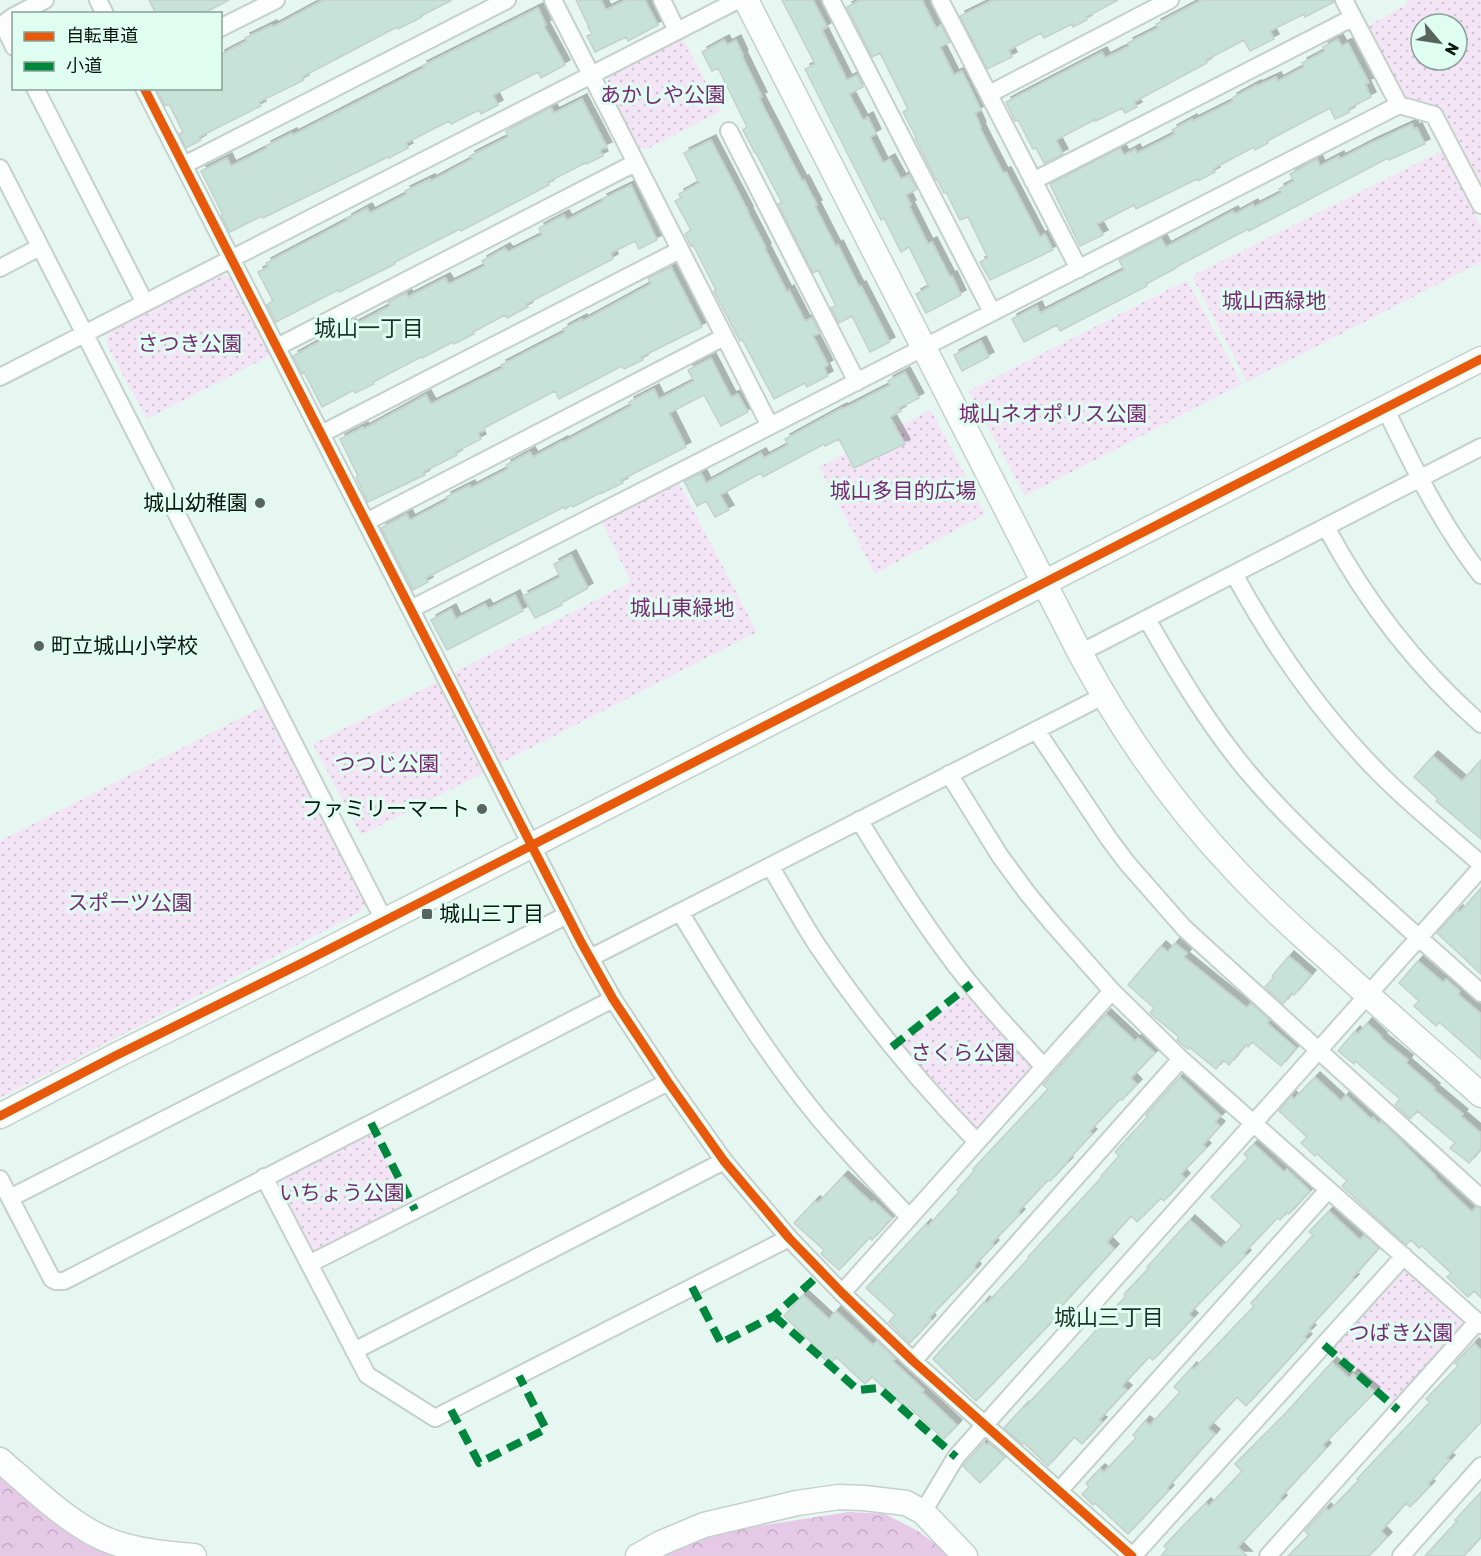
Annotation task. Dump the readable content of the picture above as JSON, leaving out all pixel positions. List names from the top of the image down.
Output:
{
  "districts": ["城山一丁目", "城山三丁目"],
  "parks": [
    "あかしや公園",
    "城山西緑地",
    "さつき公園",
    "城山ネオポリス公園",
    "城山多目的広場",
    "城山東緑地",
    "つつじ公園",
    "スポーツ公園",
    "さくら公園",
    "いちょう公園",
    "つばき公園"
  ],
  "places": {
    "other": ["城山幼稚園", "町立城山小学校", "ファミリーマート"],
    "transit": ["城山三丁目"]
  },
  "legend": ["自転車道", "小道"],
  "north": "bottom right"
}
